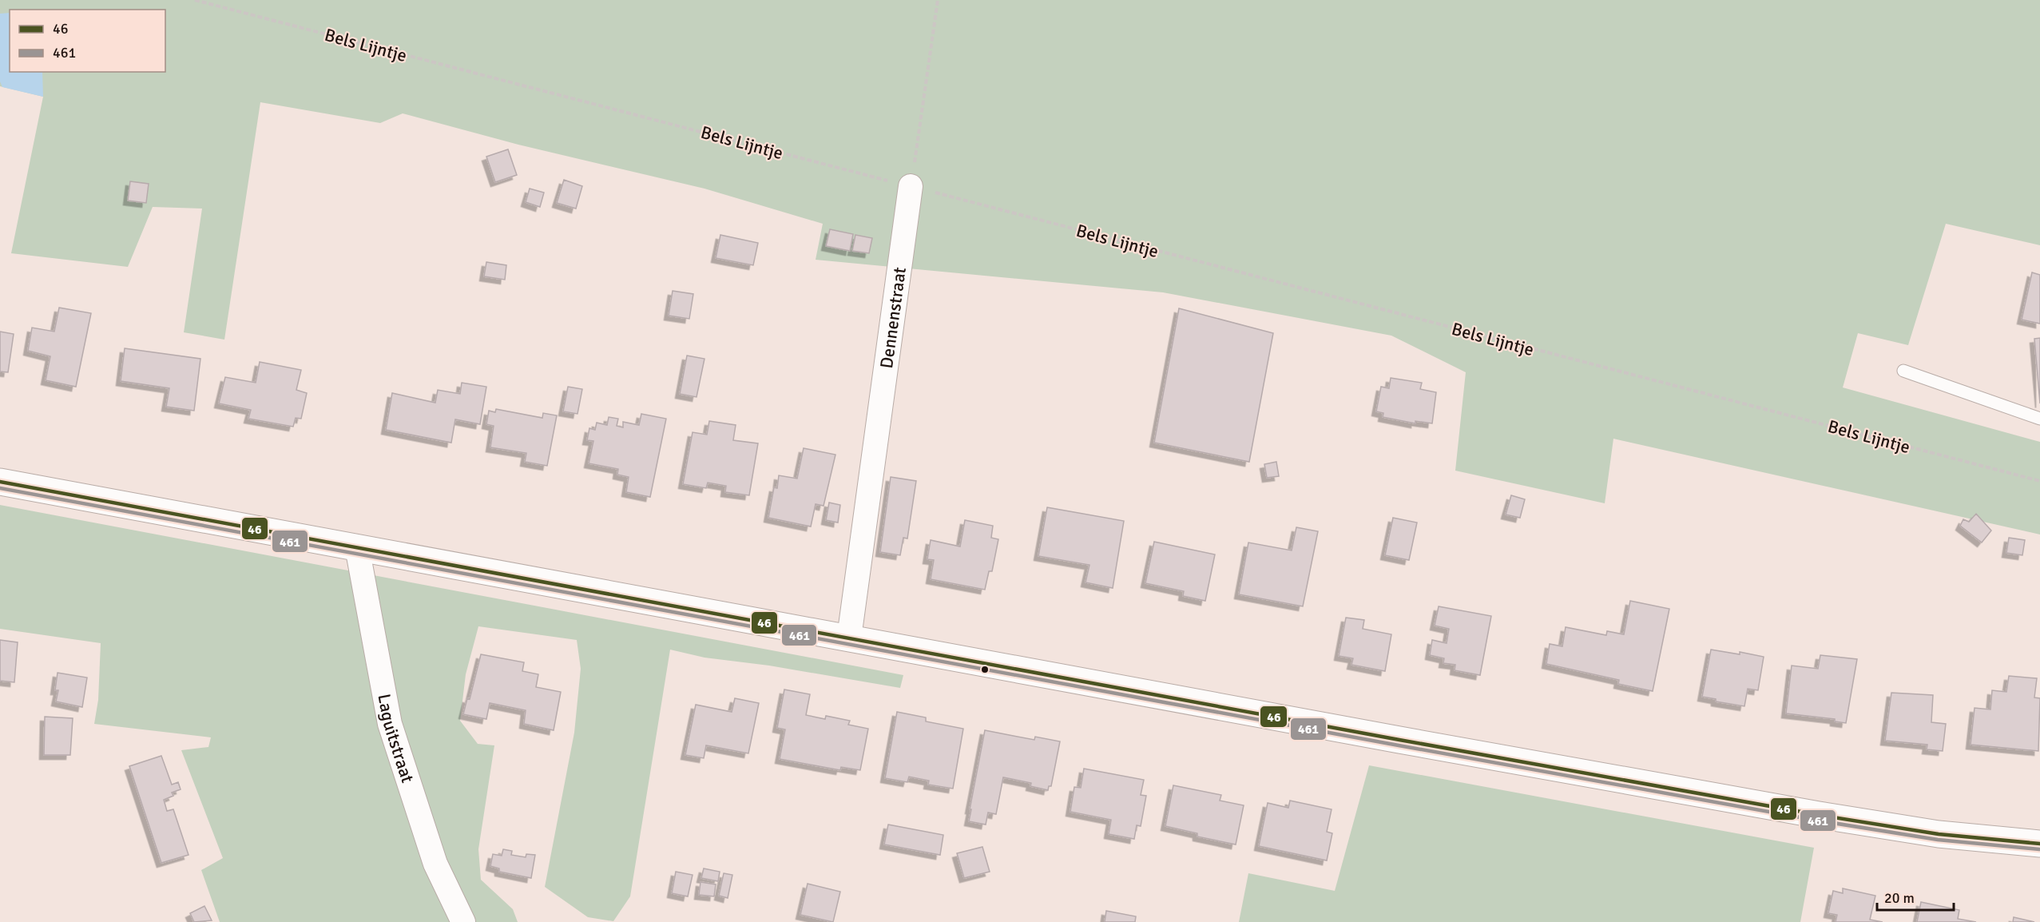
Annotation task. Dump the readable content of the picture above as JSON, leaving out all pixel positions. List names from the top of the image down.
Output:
{
  "streets": {
    "street": ["Dennenstraat", "Laguitstraat"],
    "path": ["Bels Lijntje"]
  },
  "crossings": [
    ["Bels Lijntje", "Dennenstraat"]
  ],
  "lines": ["transit line 46", "transit line 461"],
  "legend": ["46", "461"],
  "scale_bar": "20 m"
}
